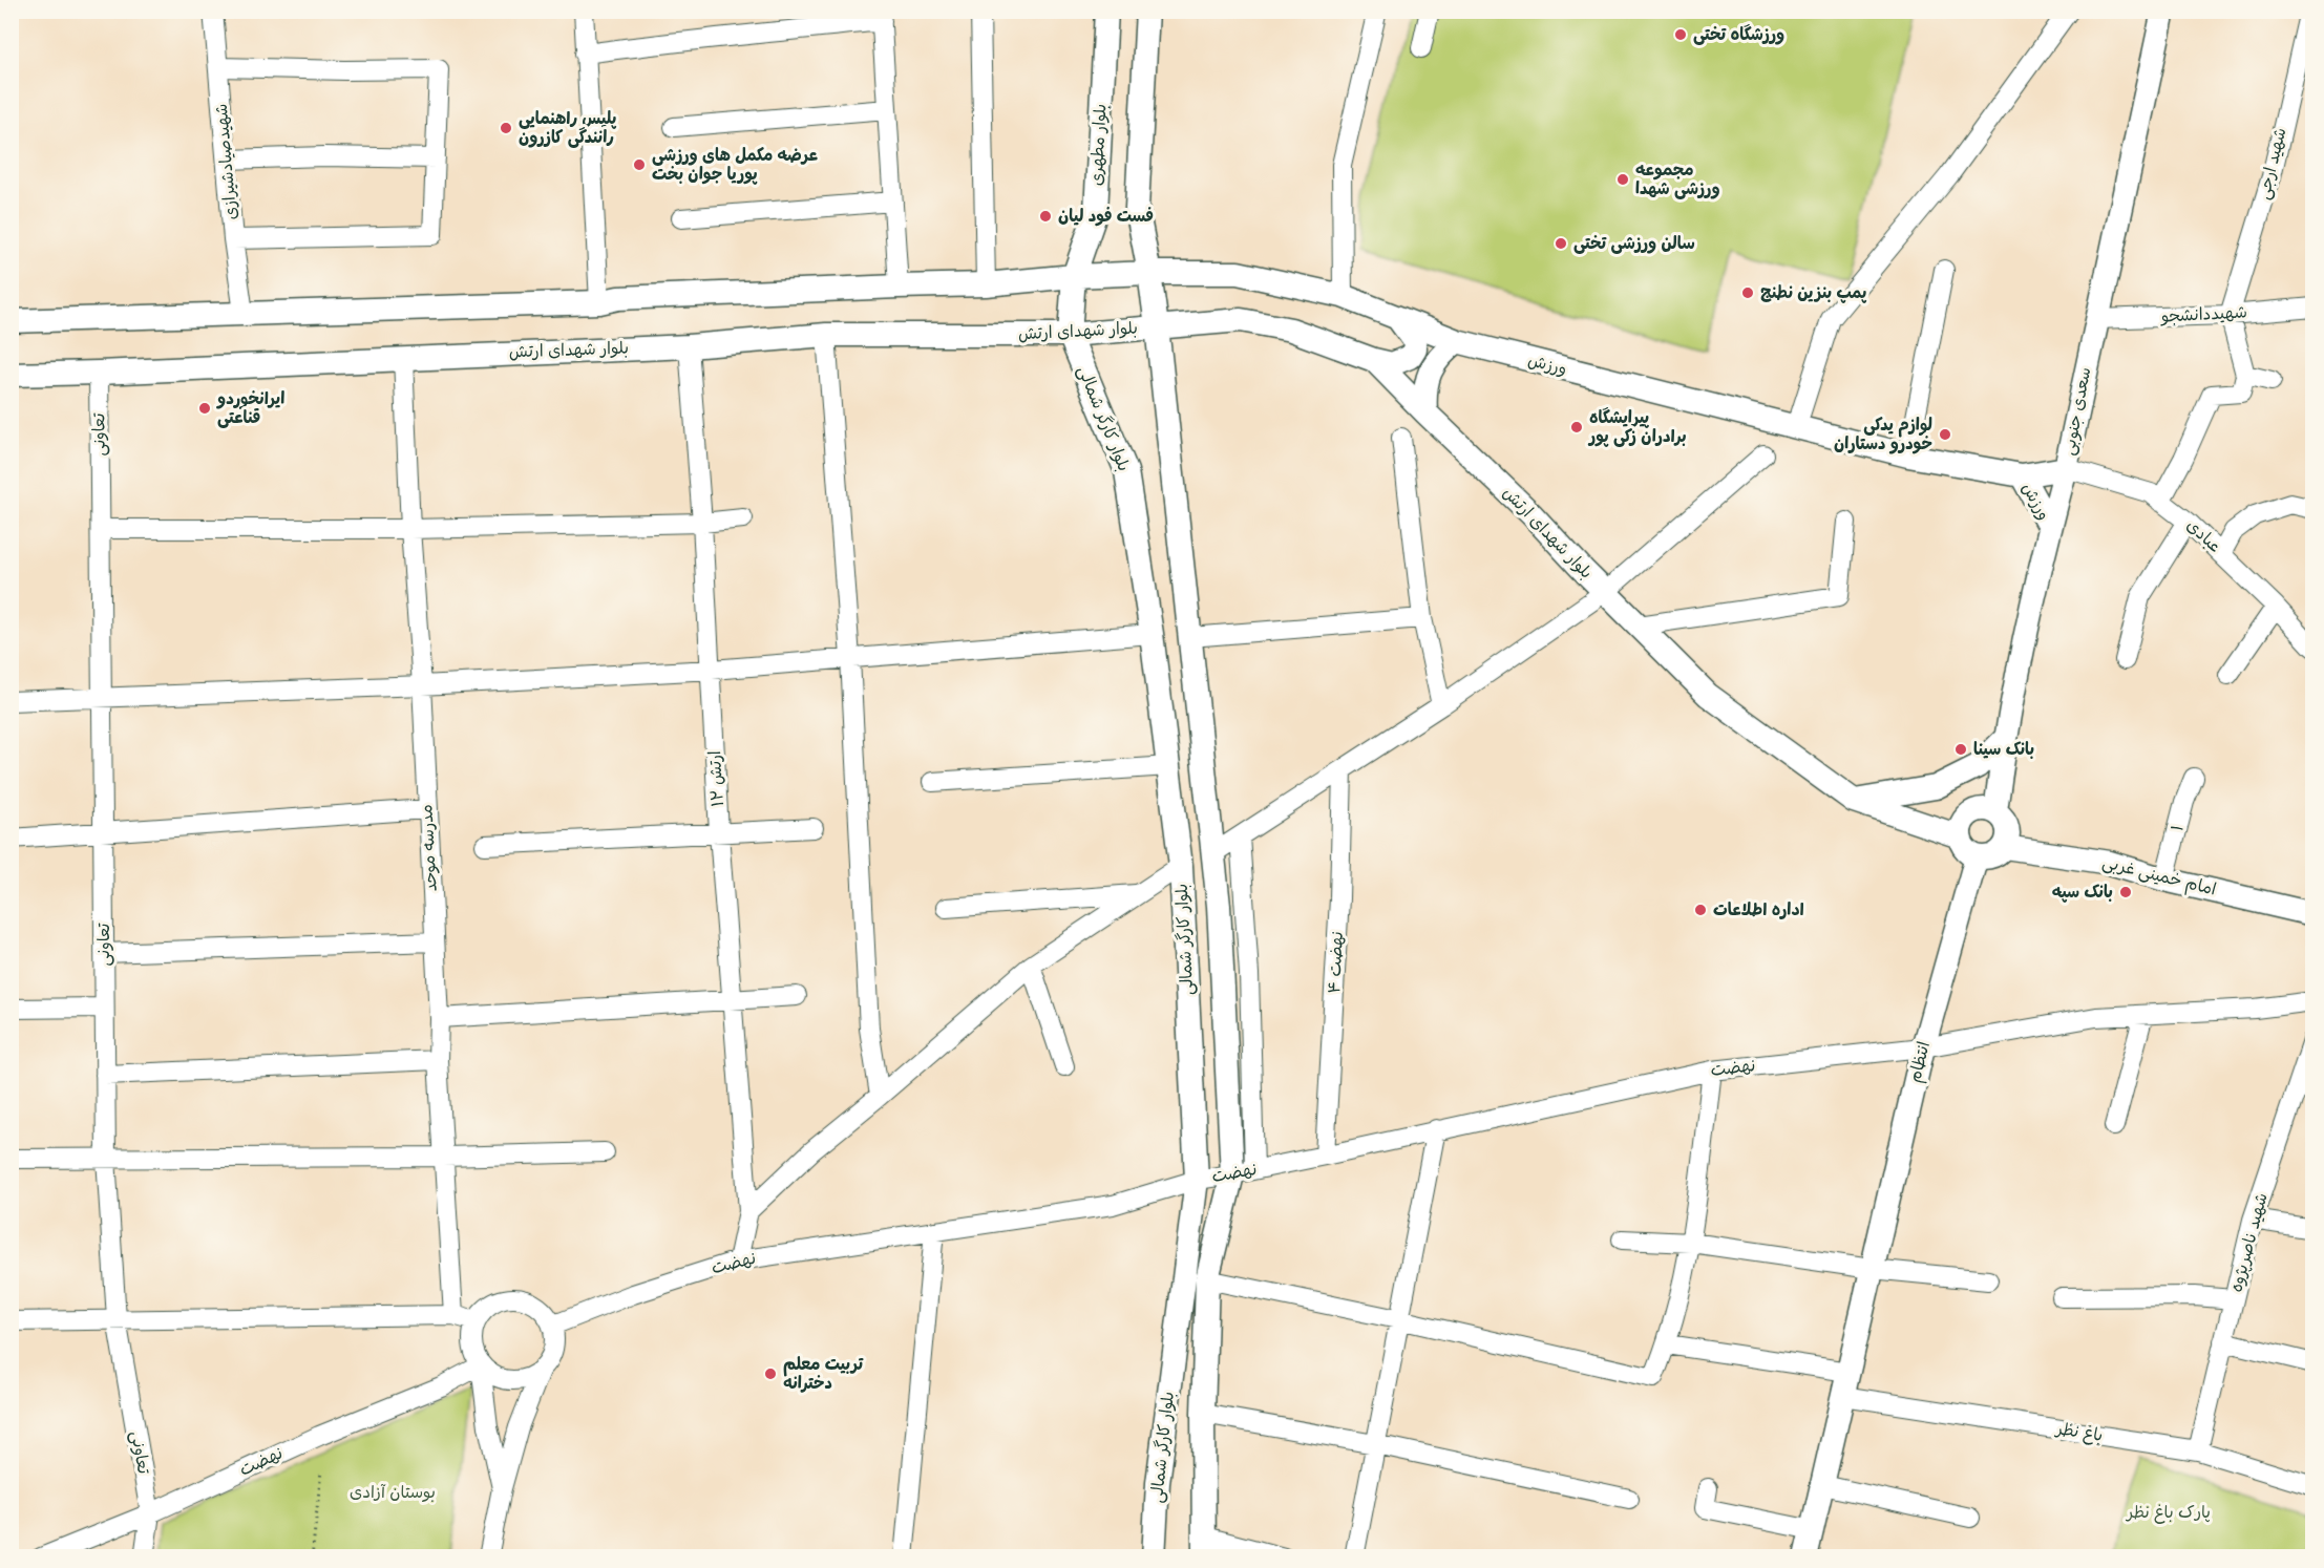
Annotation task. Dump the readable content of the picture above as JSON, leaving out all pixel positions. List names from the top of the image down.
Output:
{
  "streets": {
    "main road": [
      "بلوار مطهری",
      "بلوار شهدای ارتش",
      "ورزش",
      "سعدی جنوبی",
      "بلوار کارگر شمالی",
      "امام خمینی غربی",
      "انتظام"
    ],
    "street": [
      "شهیدصیادشیرازی",
      "شهید ارجی",
      "شهیددانشجو",
      "تعاونی",
      "عبادی",
      "ارتش ۱۲",
      "۱",
      "مدرسه موحد",
      "نهضت ۴",
      "نهضت",
      "شهید ناصرپژوه",
      "باغ نظر"
    ]
  },
  "crossings": [
    ["بلوار مطهری", "بلوار شهدای ارتش"],
    ["بلوار مطهری", "ورزش"],
    ["بلوار مطهری", "بلوار کارگر شمالی"],
    ["شهید ارجی", "شهیددانشجو"],
    ["شهیددانشجو", "سعدی جنوبی"],
    ["بلوار شهدای ارتش", "سعدی جنوبی"],
    ["بلوار شهدای ارتش", "بلوار کارگر شمالی"],
    ["بلوار شهدای ارتش", "تعاونی"],
    ["بلوار شهدای ارتش", "ارتش ۱۲"],
    ["بلوار شهدای ارتش", "مدرسه موحد"],
    ["بلوار شهدای ارتش", "امام خمینی غربی"],
    ["بلوار شهدای ارتش", "انتظام"],
    ["ورزش", "سعدی جنوبی"],
    ["ورزش", "بلوار کارگر شمالی"],
    ["ورزش", "عبادی"],
    ["سعدی جنوبی", "عبادی"],
    ["سعدی جنوبی", "امام خمینی غربی"],
    ["سعدی جنوبی", "انتظام"],
    ["بلوار کارگر شمالی", "نهضت"],
    ["تعاونی", "نهضت"],
    ["ارتش ۱۲", "نهضت"],
    ["۱", "امام خمینی غربی"],
    ["امام خمینی غربی", "انتظام"],
    ["نهضت ۴", "نهضت"],
    ["انتظام", "نهضت"],
    ["انتظام", "باغ نظر"],
    ["شهید ناصرپژوه", "باغ نظر"]
  ],
  "parks": ["بوستان آزادی", "پارک باغ نظر"],
  "places": [
    "ورزشگاه تختی",
    "پلیس راهنمایی رانندگی کازرون",
    "عرضه مکمل های ورزشی پوریا جوان بخت",
    "مجموعه ورزشی شهدا",
    "فست فود لیان",
    "سالن ورزشی تختی",
    "پمپ بنزین نطنج",
    "ایرانخوردو قناعتی",
    "پیرایشگاه برادران زکی پور",
    "لوازم یدکی خودرو دستاران",
    "بانک سینا",
    "بانک سپه",
    "اداره اطلاعات",
    "تربیت معلم دخترانه"
  ]
}
